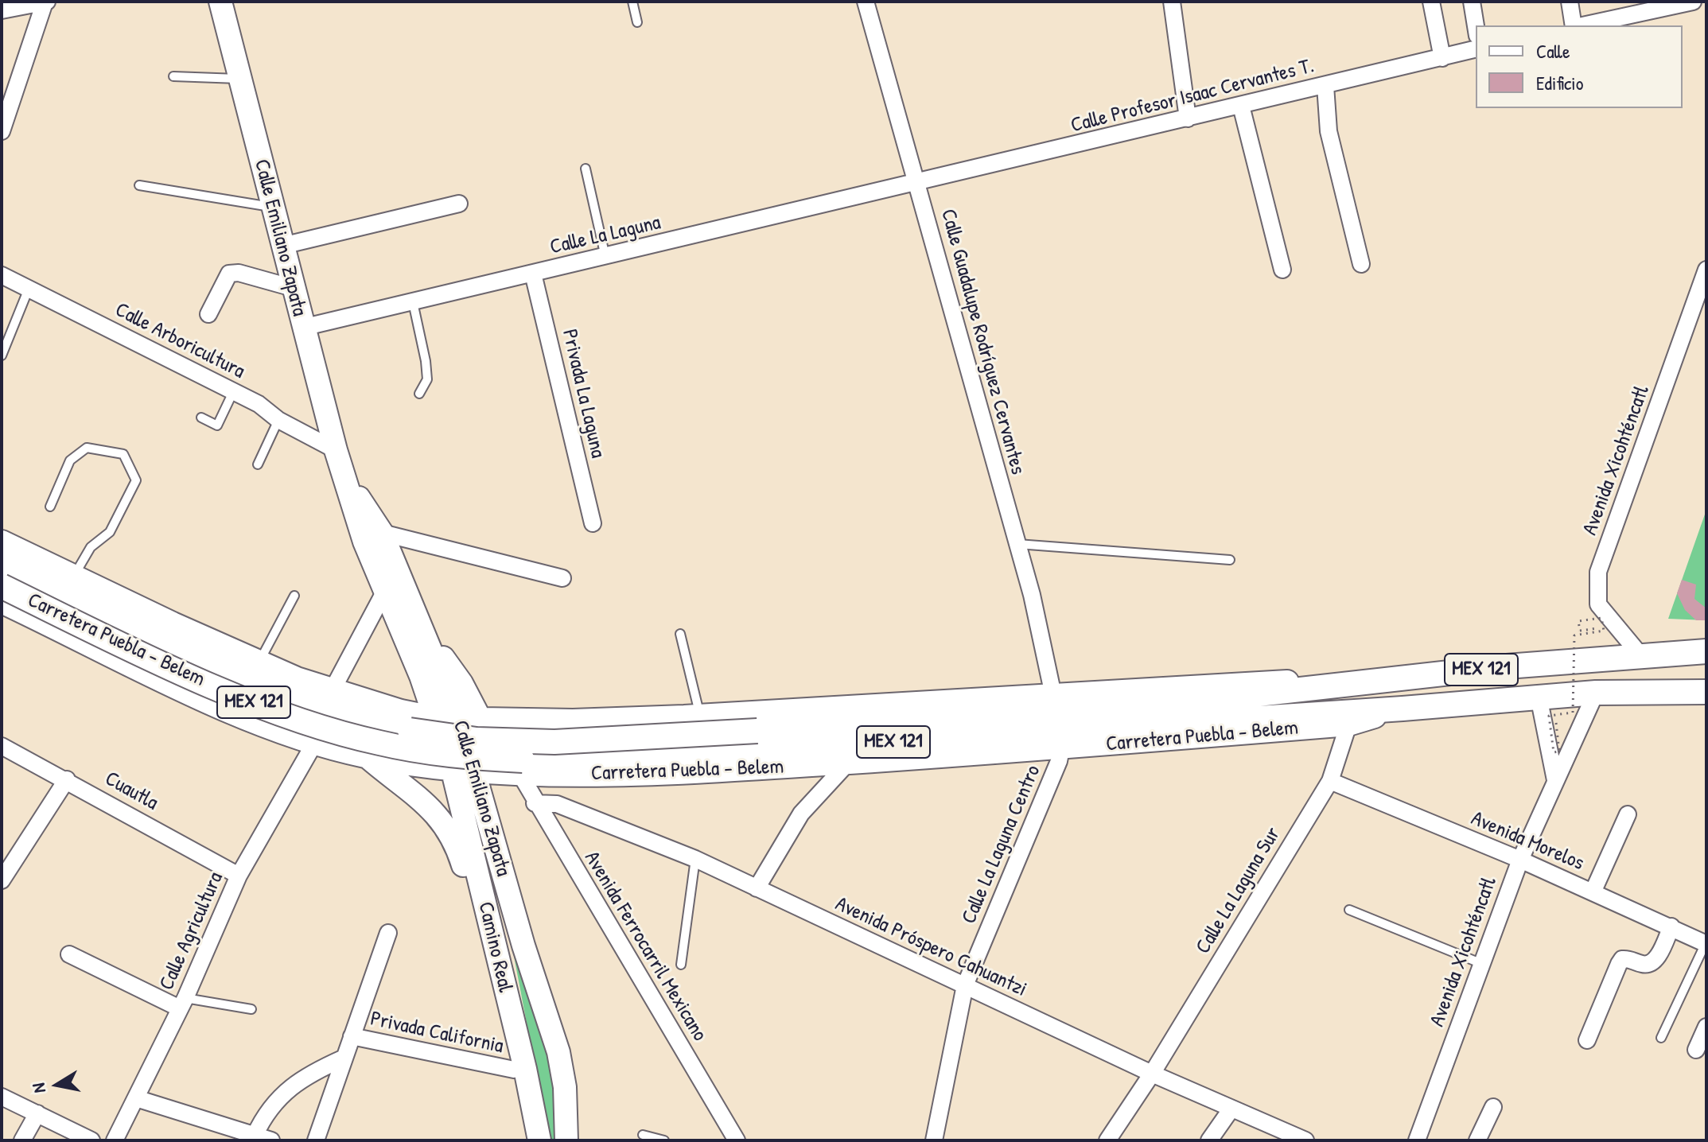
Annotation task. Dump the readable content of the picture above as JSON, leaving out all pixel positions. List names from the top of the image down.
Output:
{
  "streets": {
    "main road": ["Carretera Puebla - Belem", "MEX 121"],
    "street": [
      "Calle Profesor Isaac Cervantes T.",
      "Calle La Laguna",
      "Calle Emiliano Zapata",
      "Calle Arboricultura",
      "Calle Guadalupe Rodríguez Cervantes",
      "Privada La Laguna",
      "Avenida Xicohténcatl",
      "Cuautla",
      "Avenida Morelos",
      "Calle La Laguna Centro",
      "Calle La Laguna Sur",
      "Calle Agricultura",
      "Avenida Ferrocarril Mexicano",
      "Camino Real",
      "Avenida Próspero Cahuantzi",
      "Privada California"
    ]
  },
  "crossings": [
    ["Calle Profesor Isaac Cervantes T.", "Calle La Laguna"],
    ["Calle Profesor Isaac Cervantes T.", "Calle Guadalupe Rodríguez Cervantes"],
    ["Calle La Laguna", "Calle Emiliano Zapata"],
    ["Calle La Laguna", "Calle Guadalupe Rodríguez Cervantes"],
    ["Calle La Laguna", "Privada La Laguna"],
    ["Calle Emiliano Zapata", "Calle Arboricultura"],
    ["Calle Emiliano Zapata", "Carretera Puebla - Belem"],
    ["Calle Emiliano Zapata", "Camino Real"],
    ["Calle Guadalupe Rodríguez Cervantes", "Carretera Puebla - Belem"],
    ["Avenida Xicohténcatl", "Carretera Puebla - Belem"],
    ["Avenida Xicohténcatl", "Avenida Morelos"],
    ["Carretera Puebla - Belem", "Calle La Laguna Centro"],
    ["Carretera Puebla - Belem", "Calle La Laguna Sur"],
    ["Carretera Puebla - Belem", "Calle Agricultura"],
    ["Carretera Puebla - Belem", "Avenida Ferrocarril Mexicano"],
    ["Carretera Puebla - Belem", "Camino Real"],
    ["Cuautla", "Calle Agricultura"],
    ["Avenida Morelos", "Calle La Laguna Sur"],
    ["Calle La Laguna Centro", "Avenida Próspero Cahuantzi"],
    ["Calle La Laguna Sur", "Avenida Próspero Cahuantzi"],
    ["Avenida Ferrocarril Mexicano", "Avenida Próspero Cahuantzi"]
  ],
  "legend": ["Calle", "Edificio"],
  "north": "left"
}
